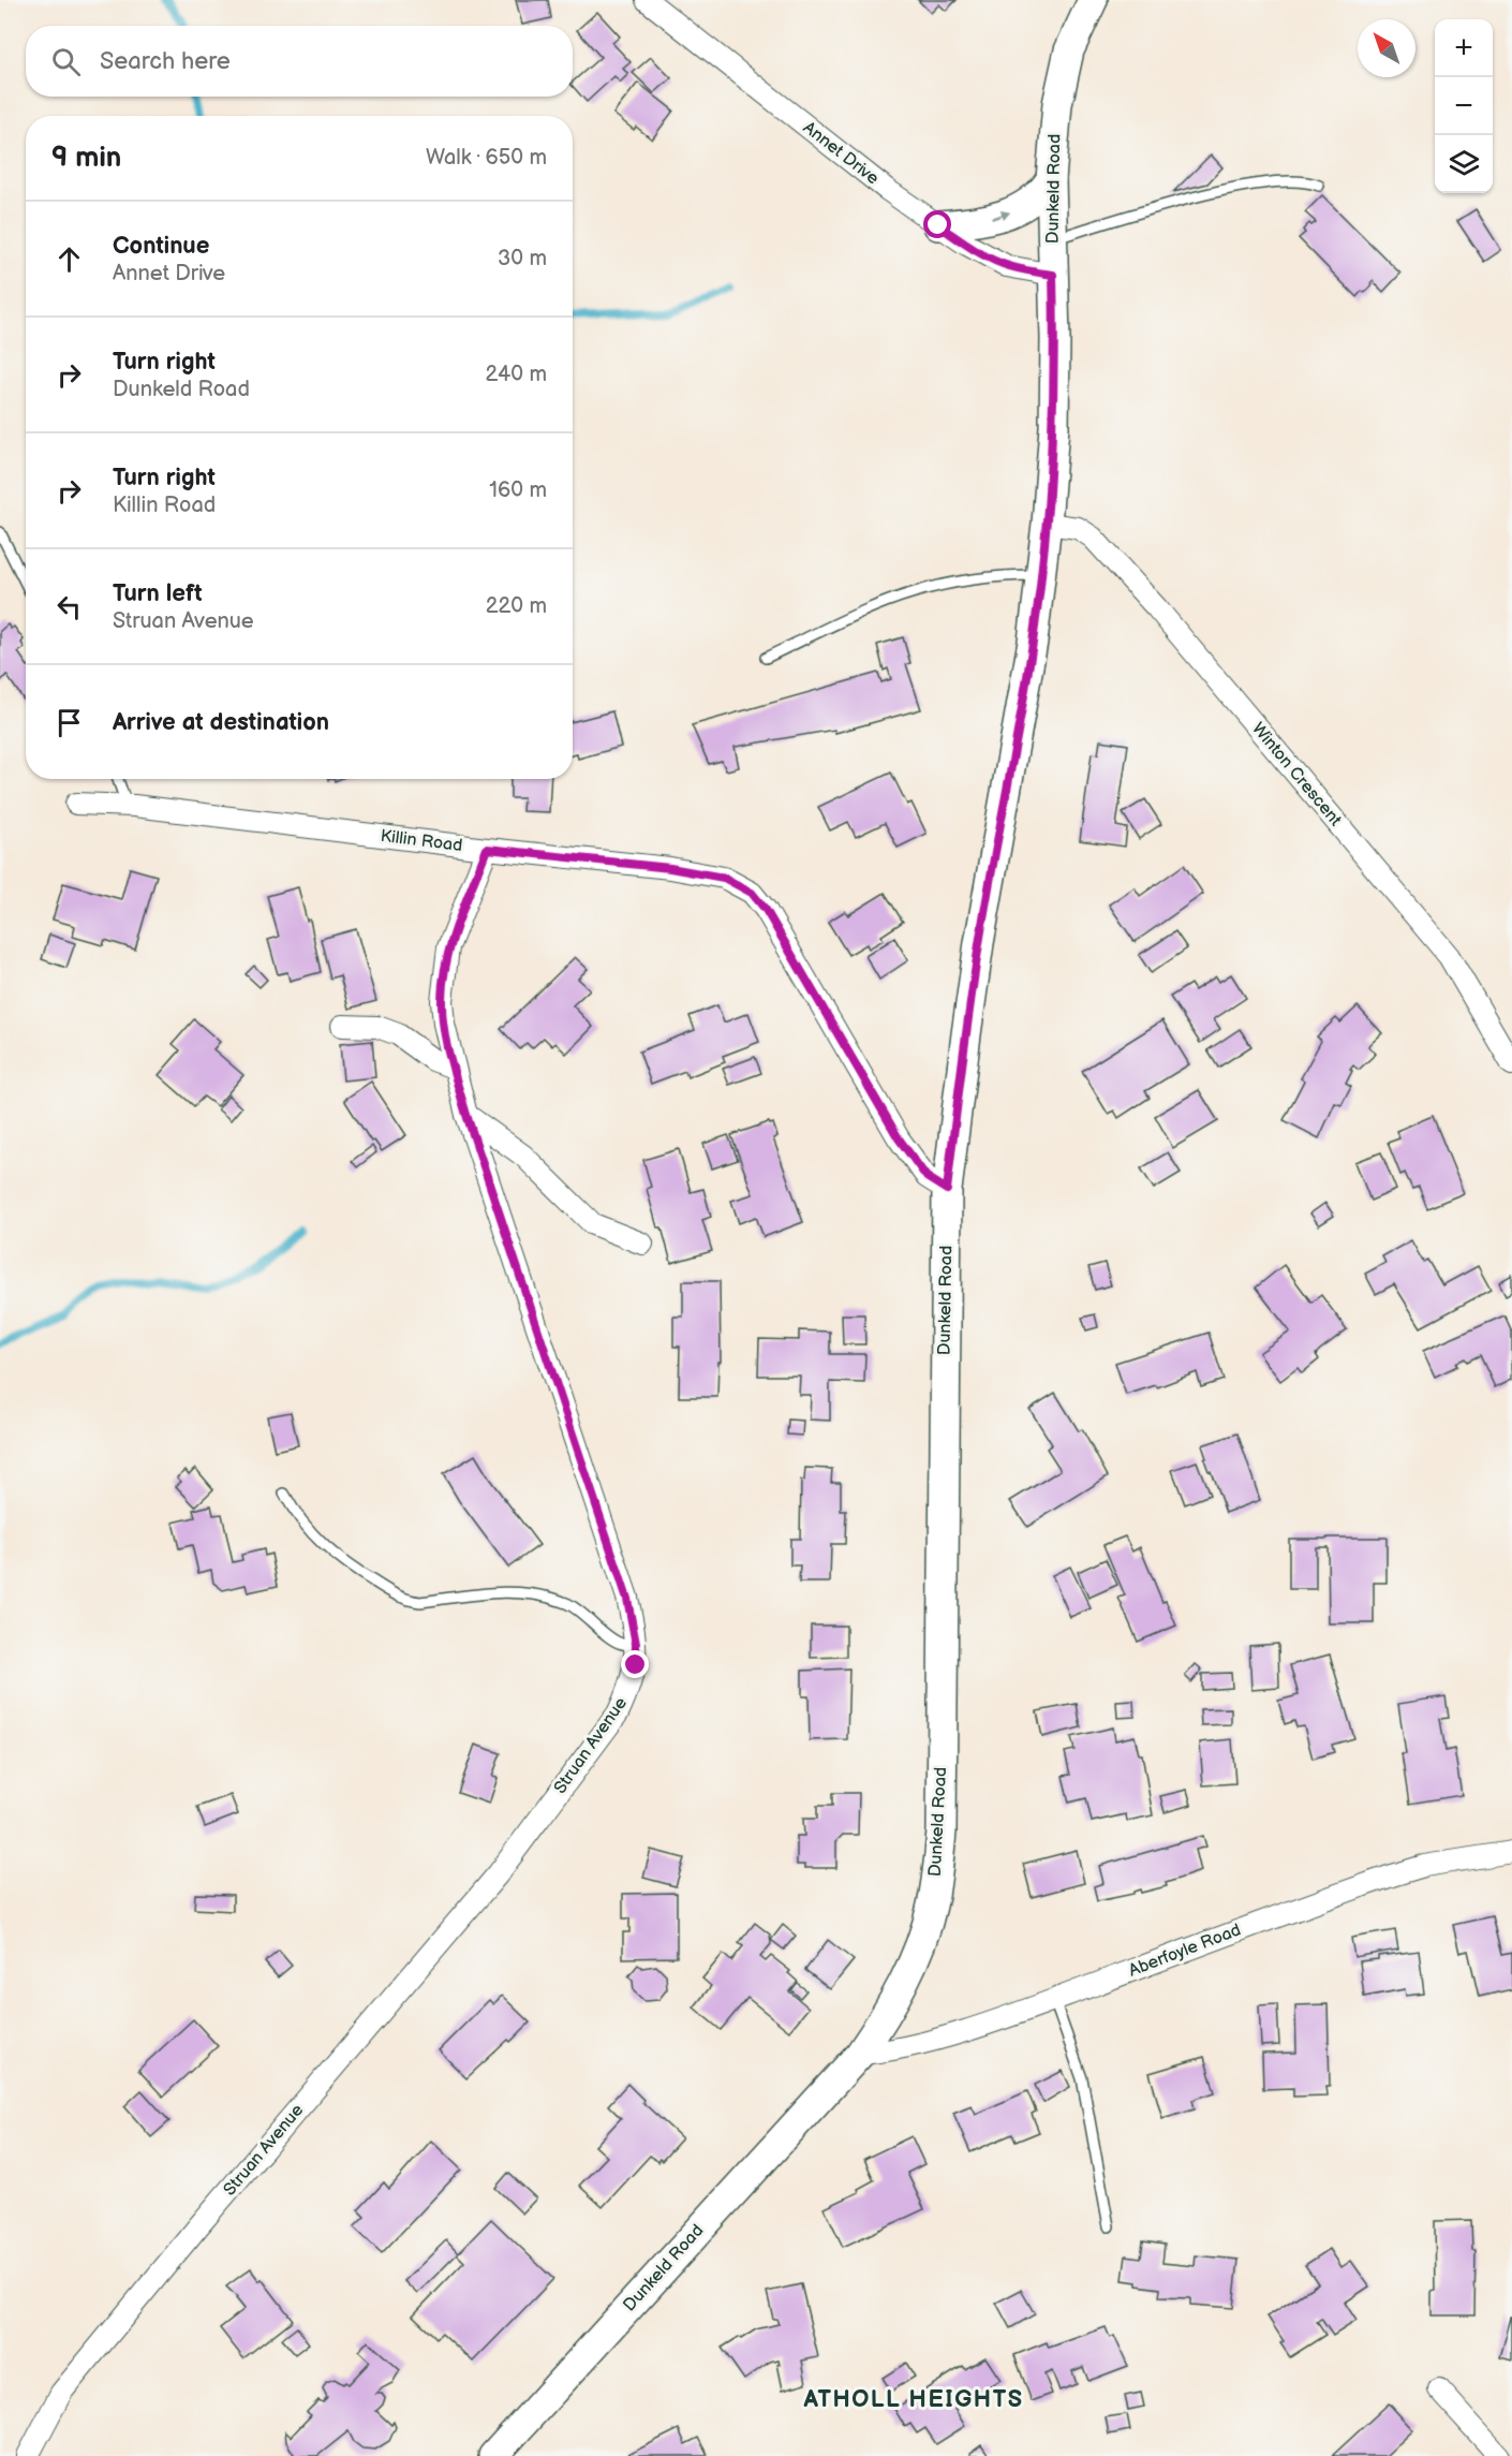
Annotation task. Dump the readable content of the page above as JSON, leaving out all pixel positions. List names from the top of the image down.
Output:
{
  "streets": {
    "main road": ["Dunkeld Road"],
    "street": [
      "Annet Drive",
      "Winton Crescent",
      "Killin Road",
      "Struan Avenue",
      "Aberfoyle Road"
    ]
  },
  "crossings": [
    ["Annet Drive", "Dunkeld Road"],
    ["Dunkeld Road", "Winton Crescent"],
    ["Dunkeld Road", "Killin Road"],
    ["Dunkeld Road", "Aberfoyle Road"],
    ["Killin Road", "Struan Avenue"]
  ],
  "districts": ["ATHOLL HEIGHTS"],
  "north": "top left",
  "page": {
    "map_buttons": ["+", "−"],
    "search": "Search here",
    "heading": ["9 min", "Walk · 650 m"],
    "list": [
      ["Continue", "Annet Drive", "30 m"],
      ["Turn right", "Dunkeld Road", "240 m"],
      ["Turn right", "Killin Road", "160 m"],
      ["Turn left", "Struan Avenue", "220 m"],
      "Arrive at destination"
    ]
  }
}
